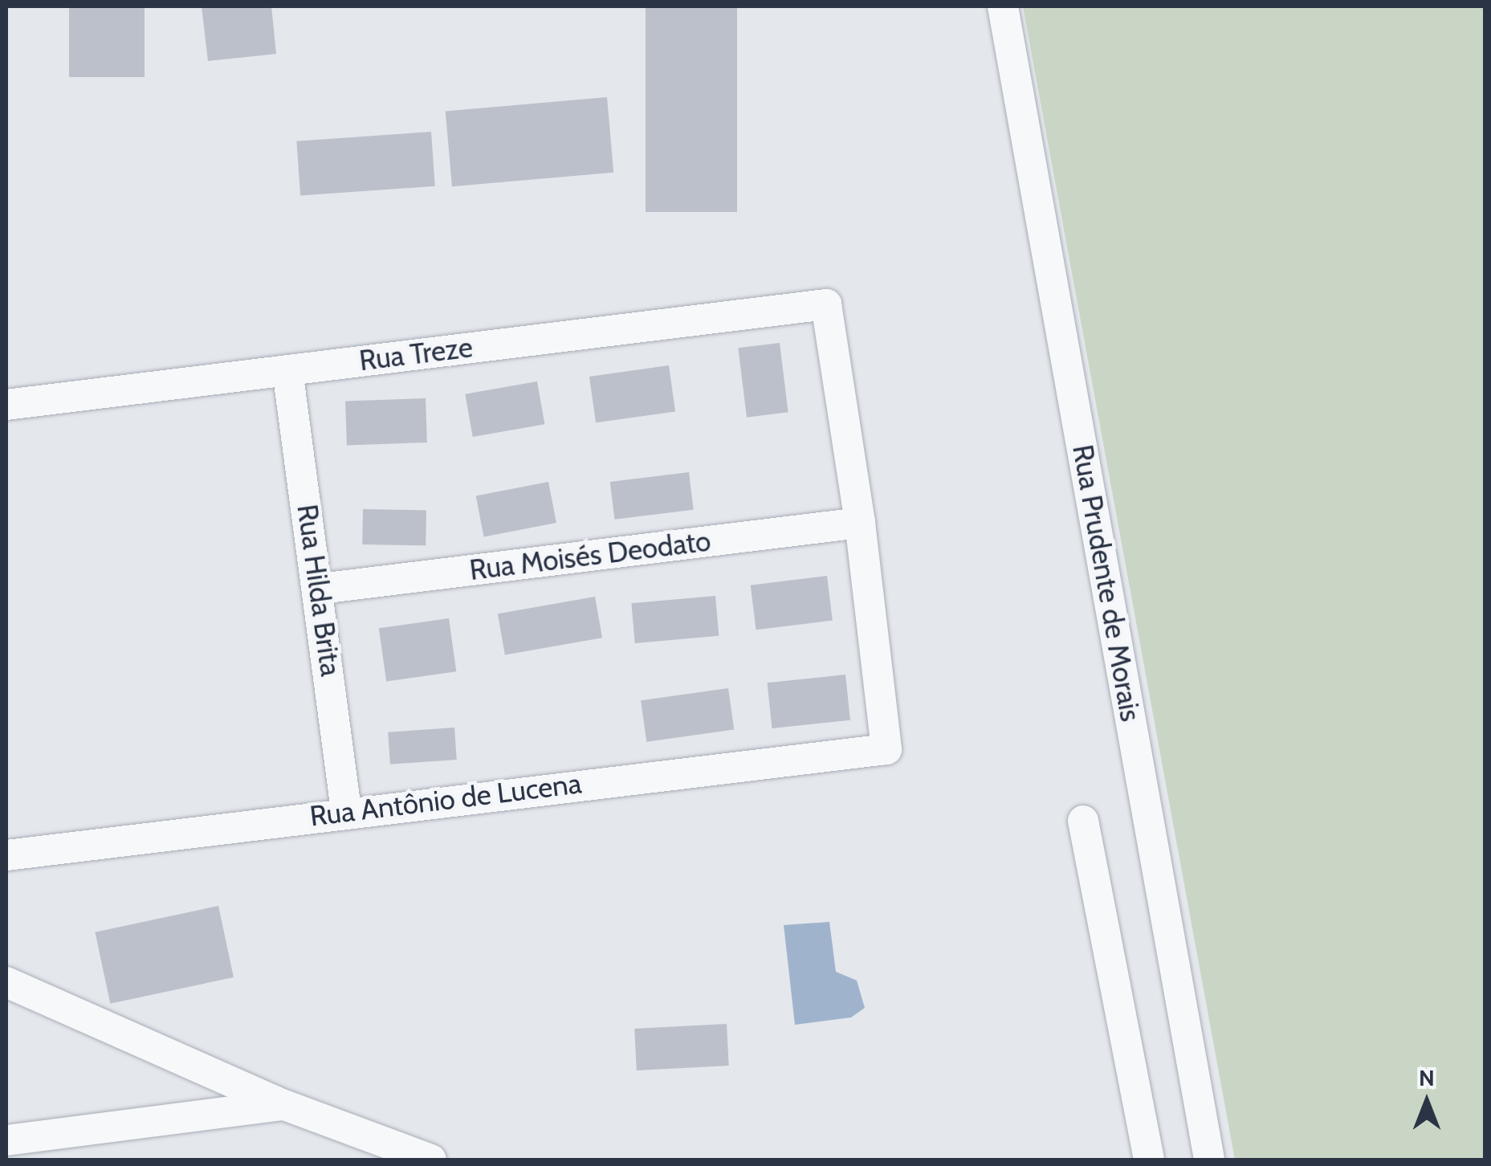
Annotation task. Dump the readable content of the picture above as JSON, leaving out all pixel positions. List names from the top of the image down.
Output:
{
  "streets": {
    "street": [
      "Rua Treze",
      "Rua Moisés Deodato",
      "Rua Prudente de Morais",
      "Rua Hilda Brita",
      "Rua Antônio de Lucena"
    ]
  },
  "crossings": [
    ["Rua Treze", "Rua Moisés Deodato"],
    ["Rua Treze", "Rua Hilda Brita"],
    ["Rua Treze", "Rua Antônio de Lucena"],
    ["Rua Moisés Deodato", "Rua Hilda Brita"],
    ["Rua Moisés Deodato", "Rua Antônio de Lucena"],
    ["Rua Hilda Brita", "Rua Antônio de Lucena"]
  ],
  "north": "top"
}
